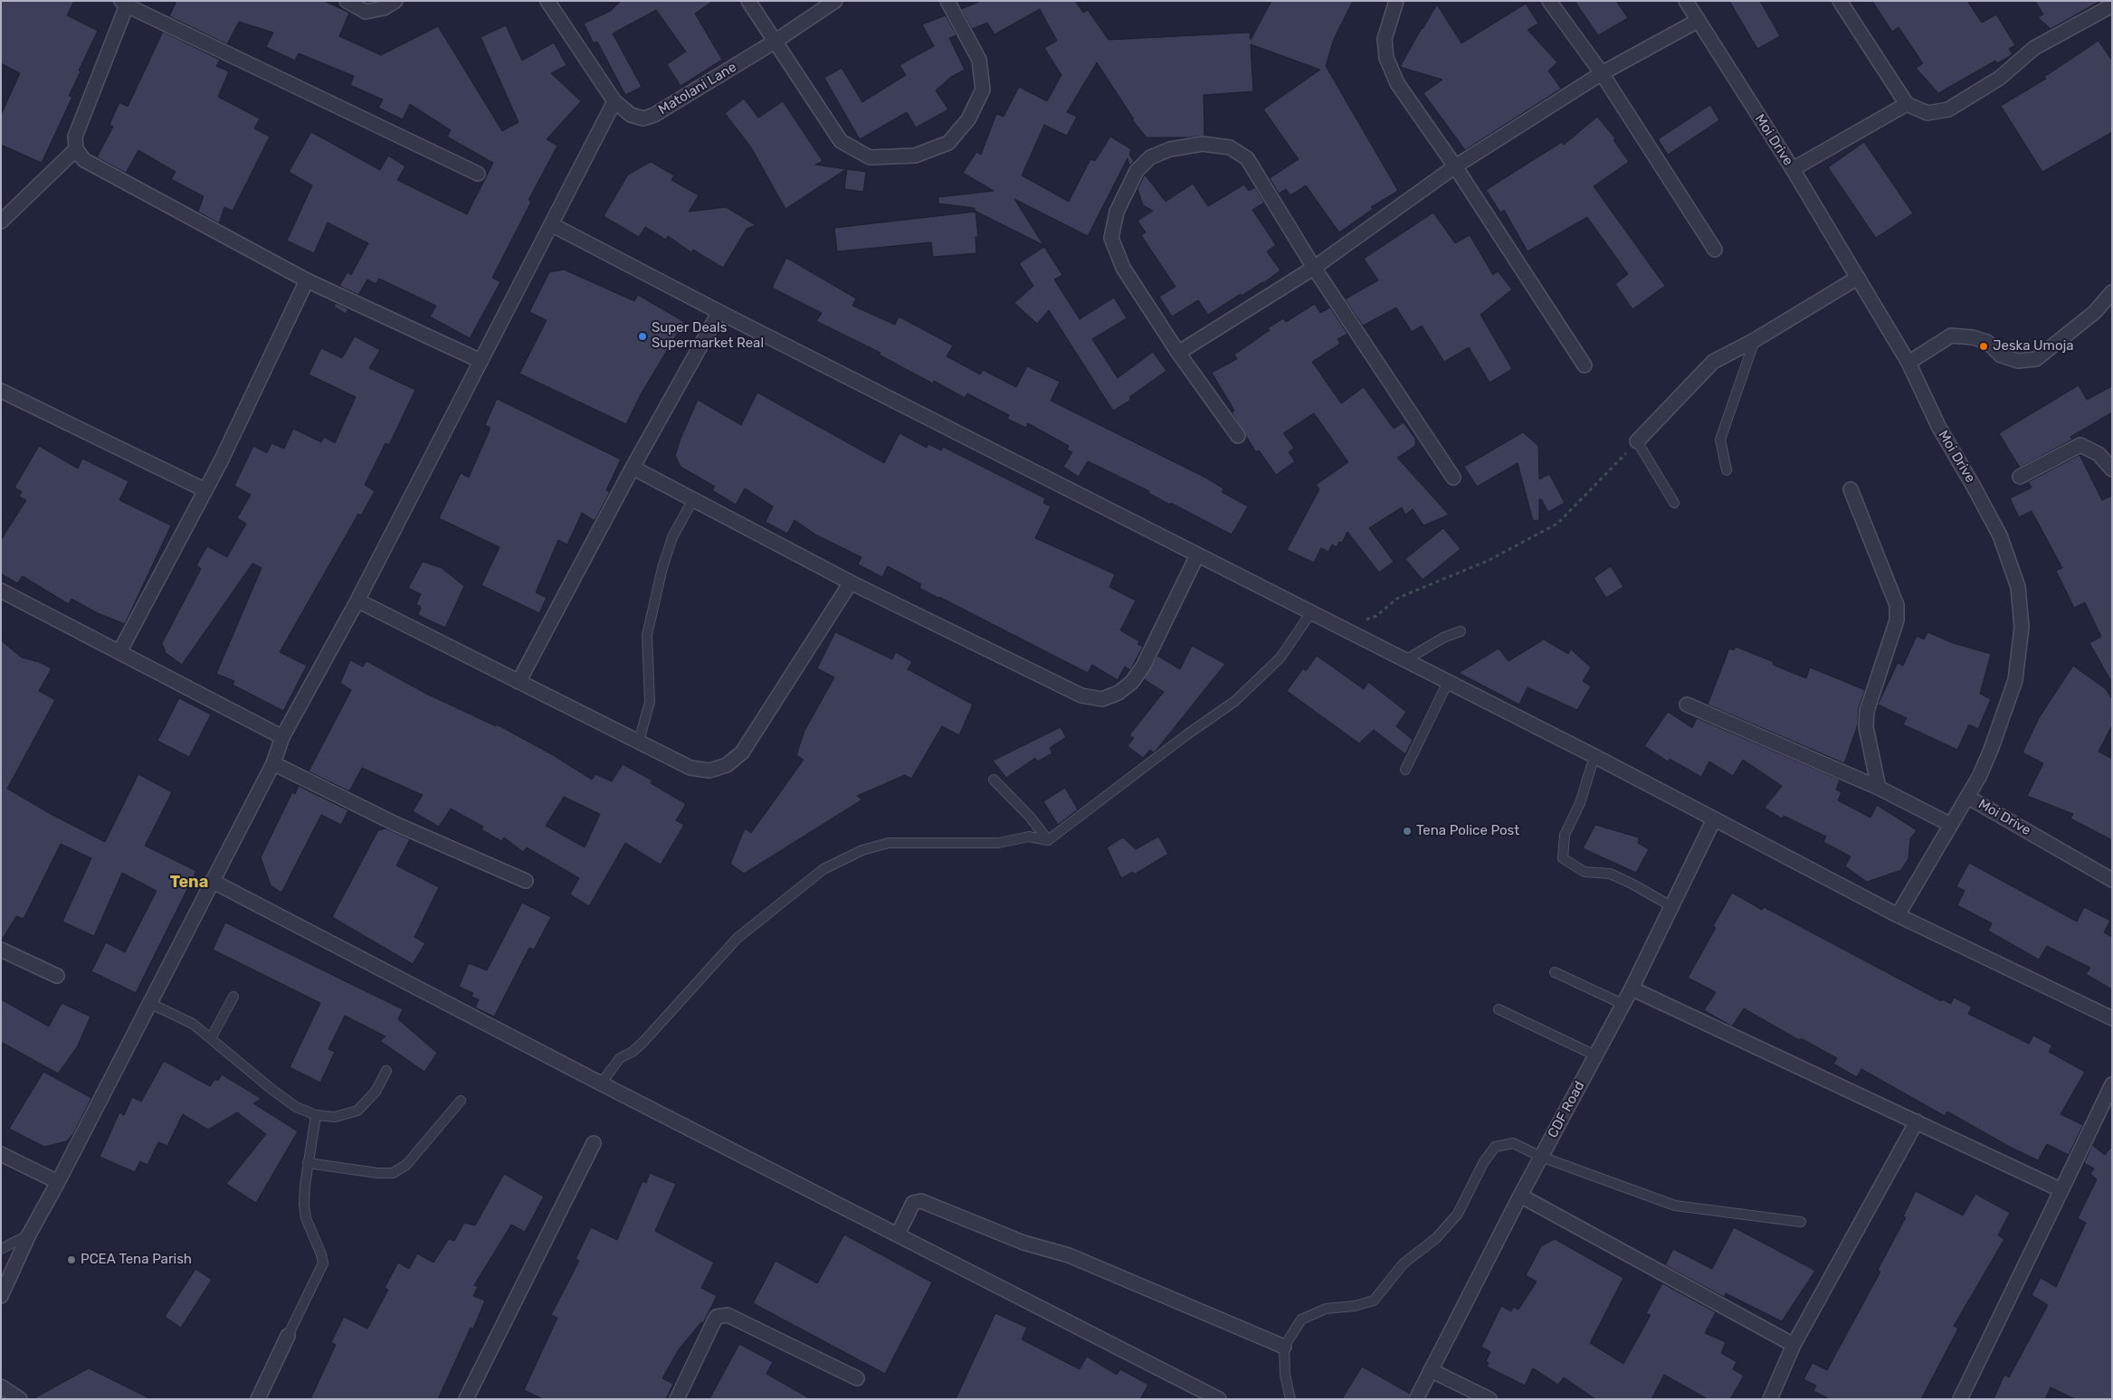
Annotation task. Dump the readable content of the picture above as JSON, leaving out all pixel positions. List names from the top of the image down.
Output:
{
  "streets": {
    "street": ["Matolani Lane", "Moi Drive", "CDF Road"]
  },
  "districts": ["Tena"],
  "places": [
    "Super Deals Supermarket Real",
    "Jeska Umoja",
    "Tena Police Post",
    "PCEA Tena Parish"
  ]
}
